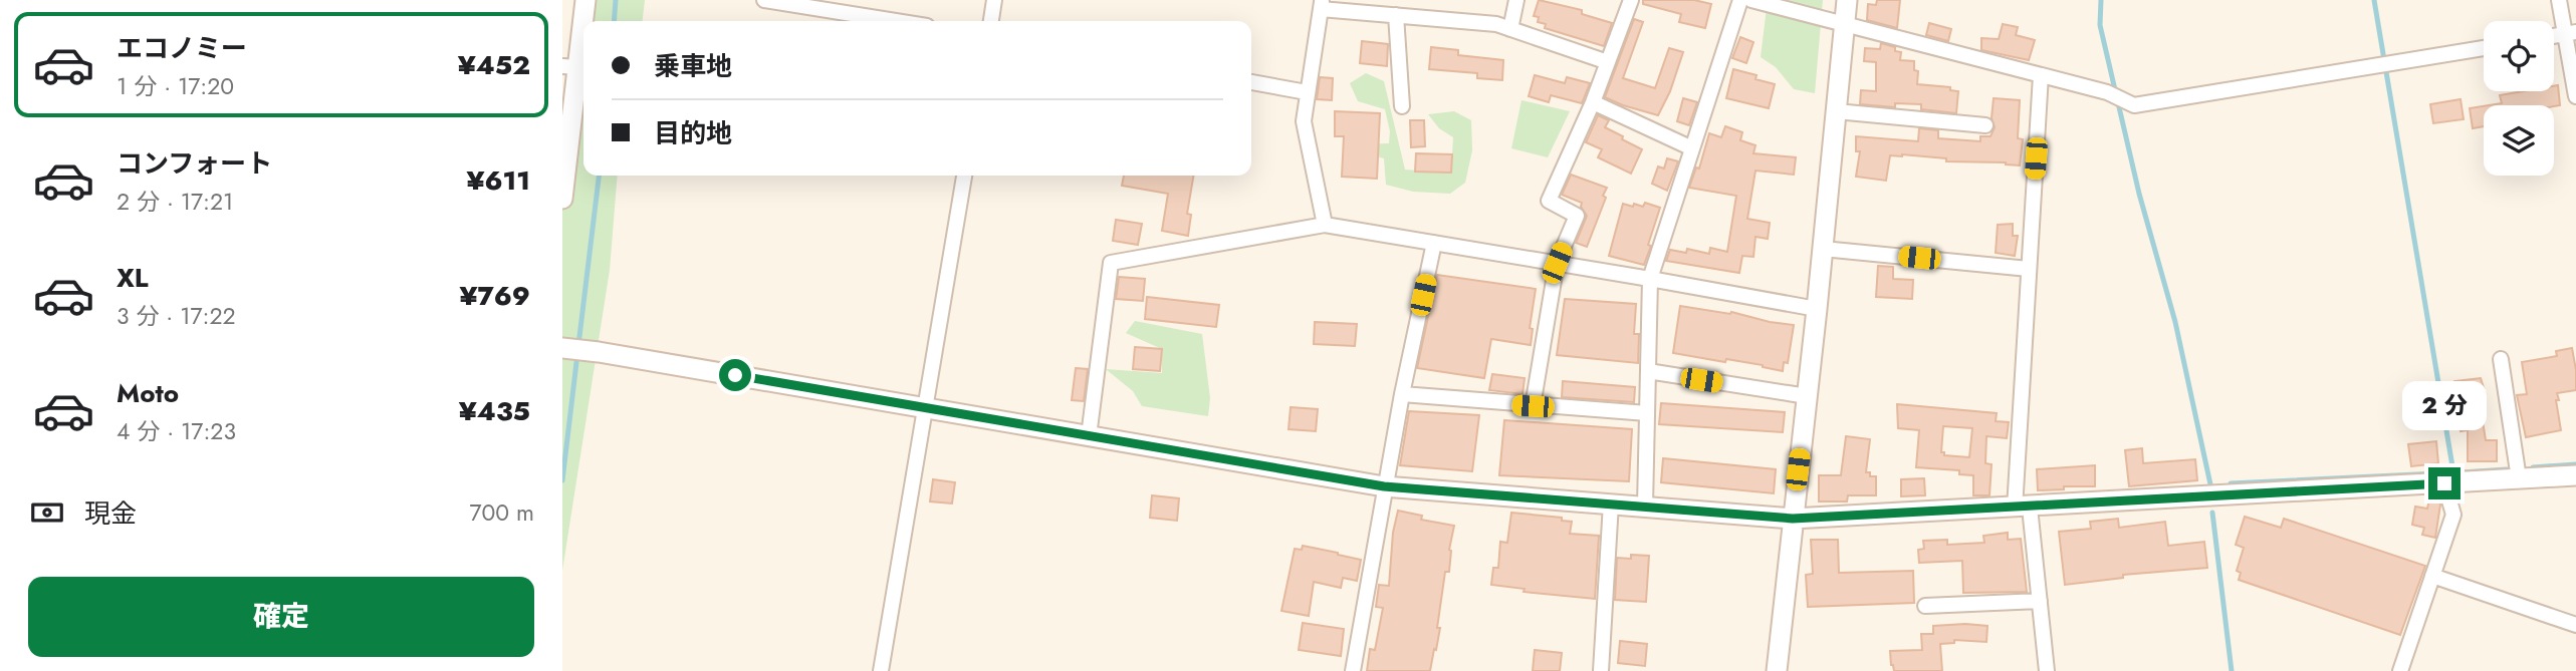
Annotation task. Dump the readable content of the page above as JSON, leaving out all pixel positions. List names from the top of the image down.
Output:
{
  "page": {
    "list": [
      {
        "name": "エコノミー",
        "note": "1 分 · 17:20",
        "value": "¥452"
      },
      {
        "name": "コンフォート",
        "note": "2 分 · 17:21",
        "value": "¥611"
      },
      {
        "name": "XL",
        "note": "3 分 · 17:22",
        "value": "¥769"
      },
      {
        "name": "Moto",
        "note": "4 分 · 17:23",
        "value": "¥435"
      }
    ],
    "banner": ["乗車地", "目的地"],
    "bubble": "2 分",
    "pay": ["現金", "700 m"],
    "buttons": "確定"
  }
}
